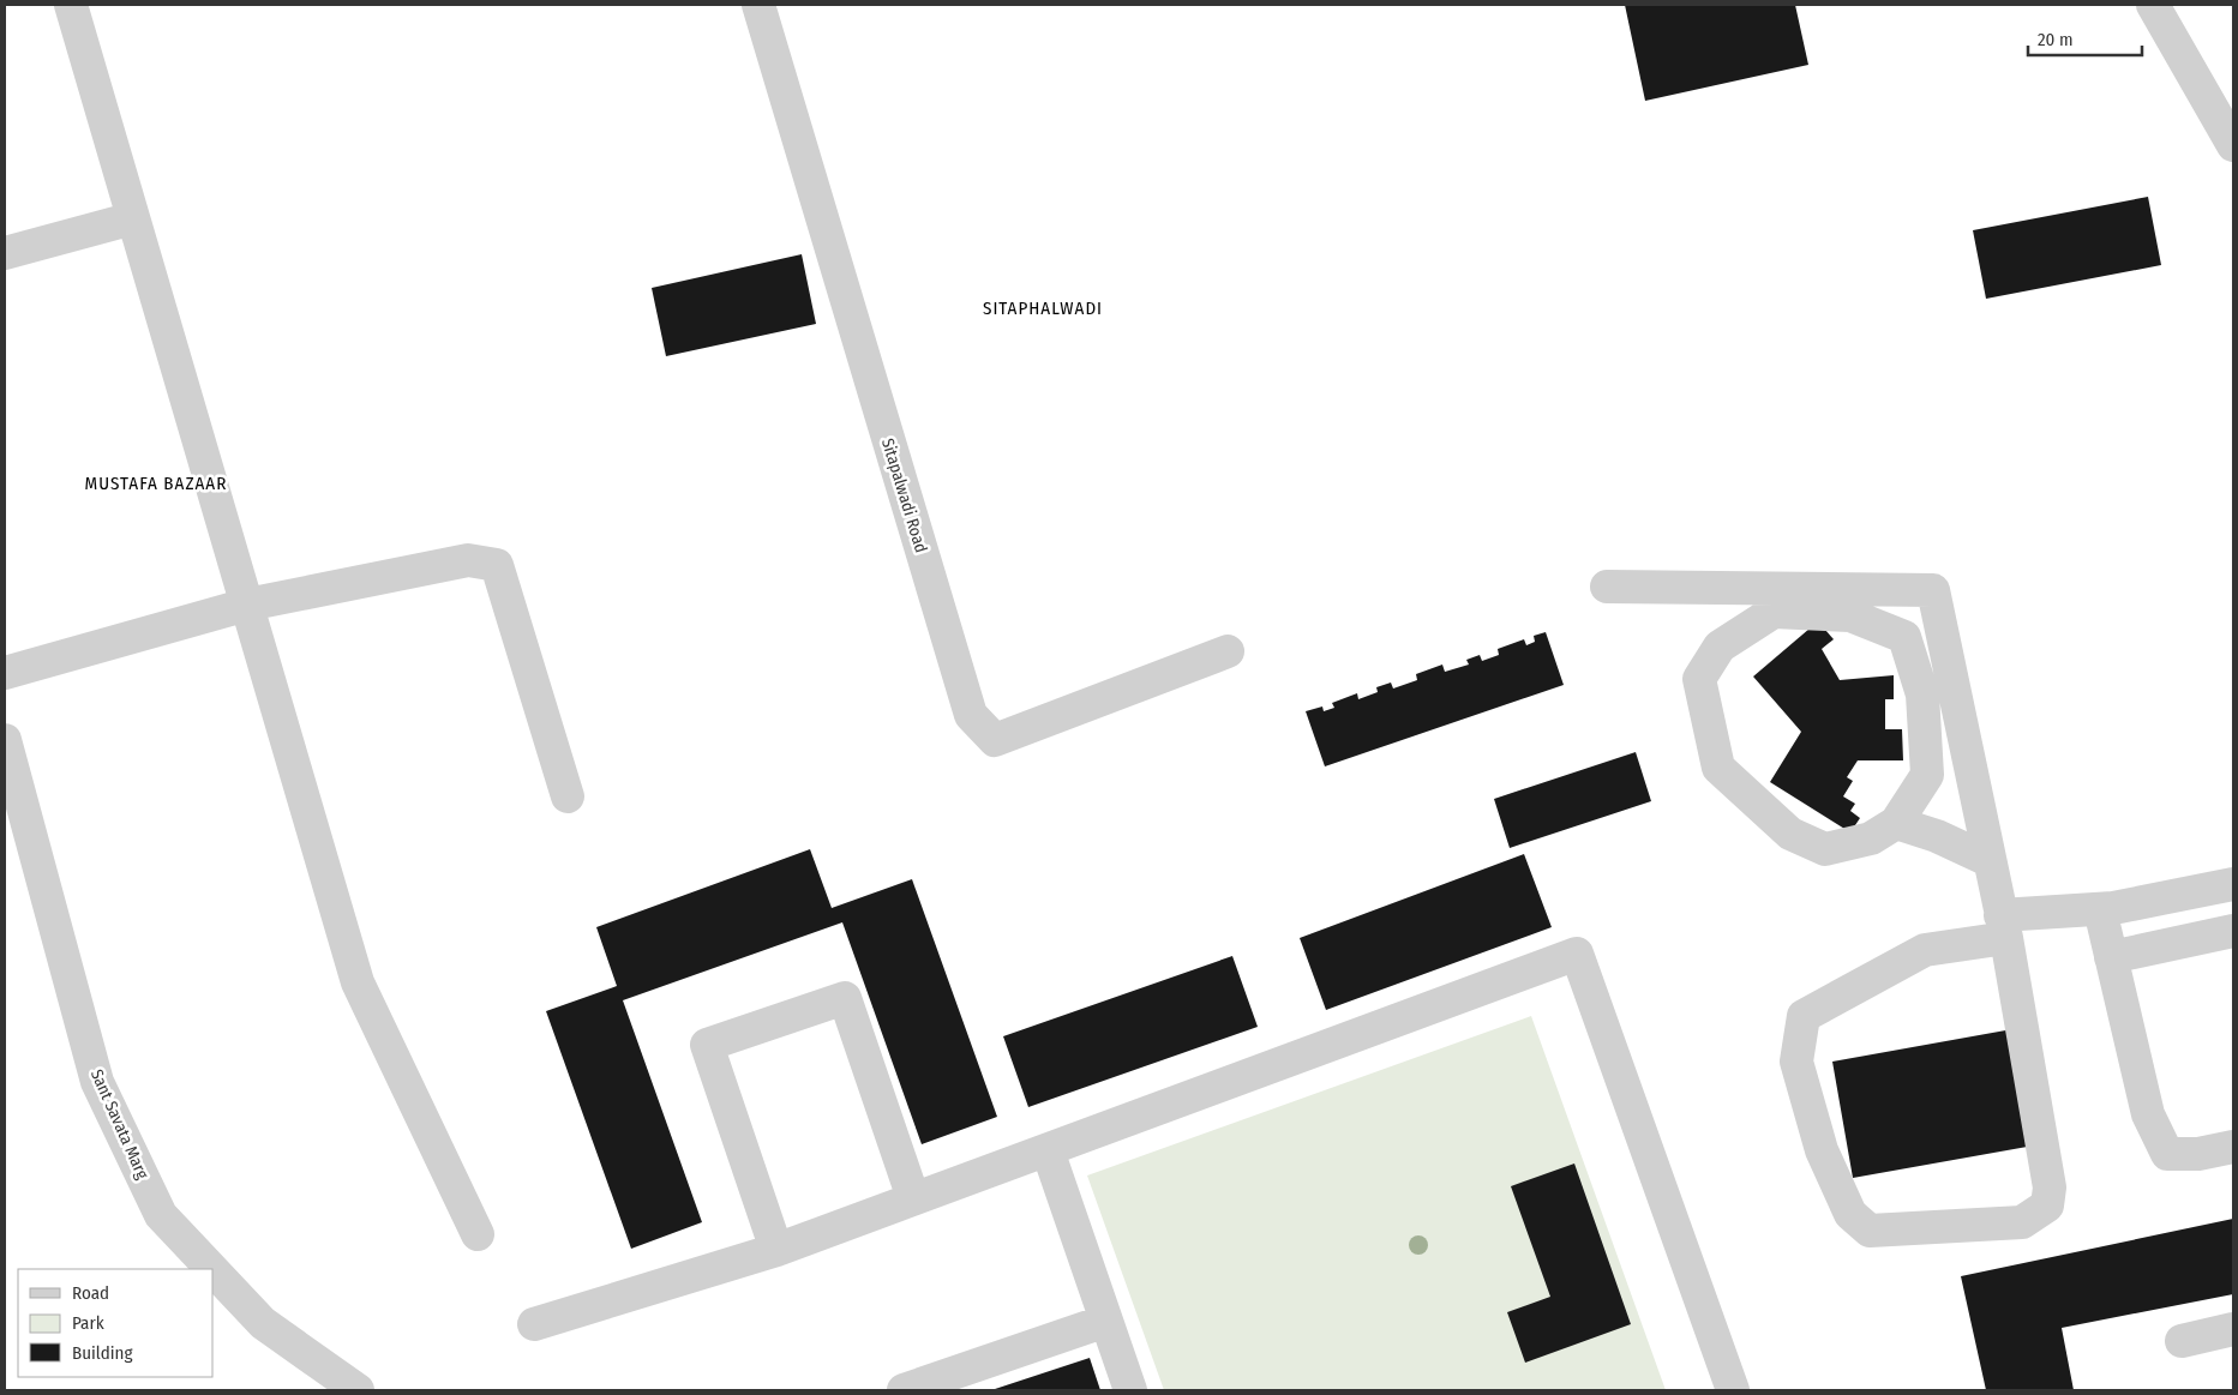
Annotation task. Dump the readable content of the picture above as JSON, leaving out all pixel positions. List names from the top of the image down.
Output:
{
  "streets": {
    "street": ["Sitapalwadi Road", "Sant Savata Marg"]
  },
  "districts": ["SITAPHALWADI", "MUSTAFA BAZAAR"],
  "legend": ["Road", "Park", "Building"],
  "scale_bar": "20 m"
}
